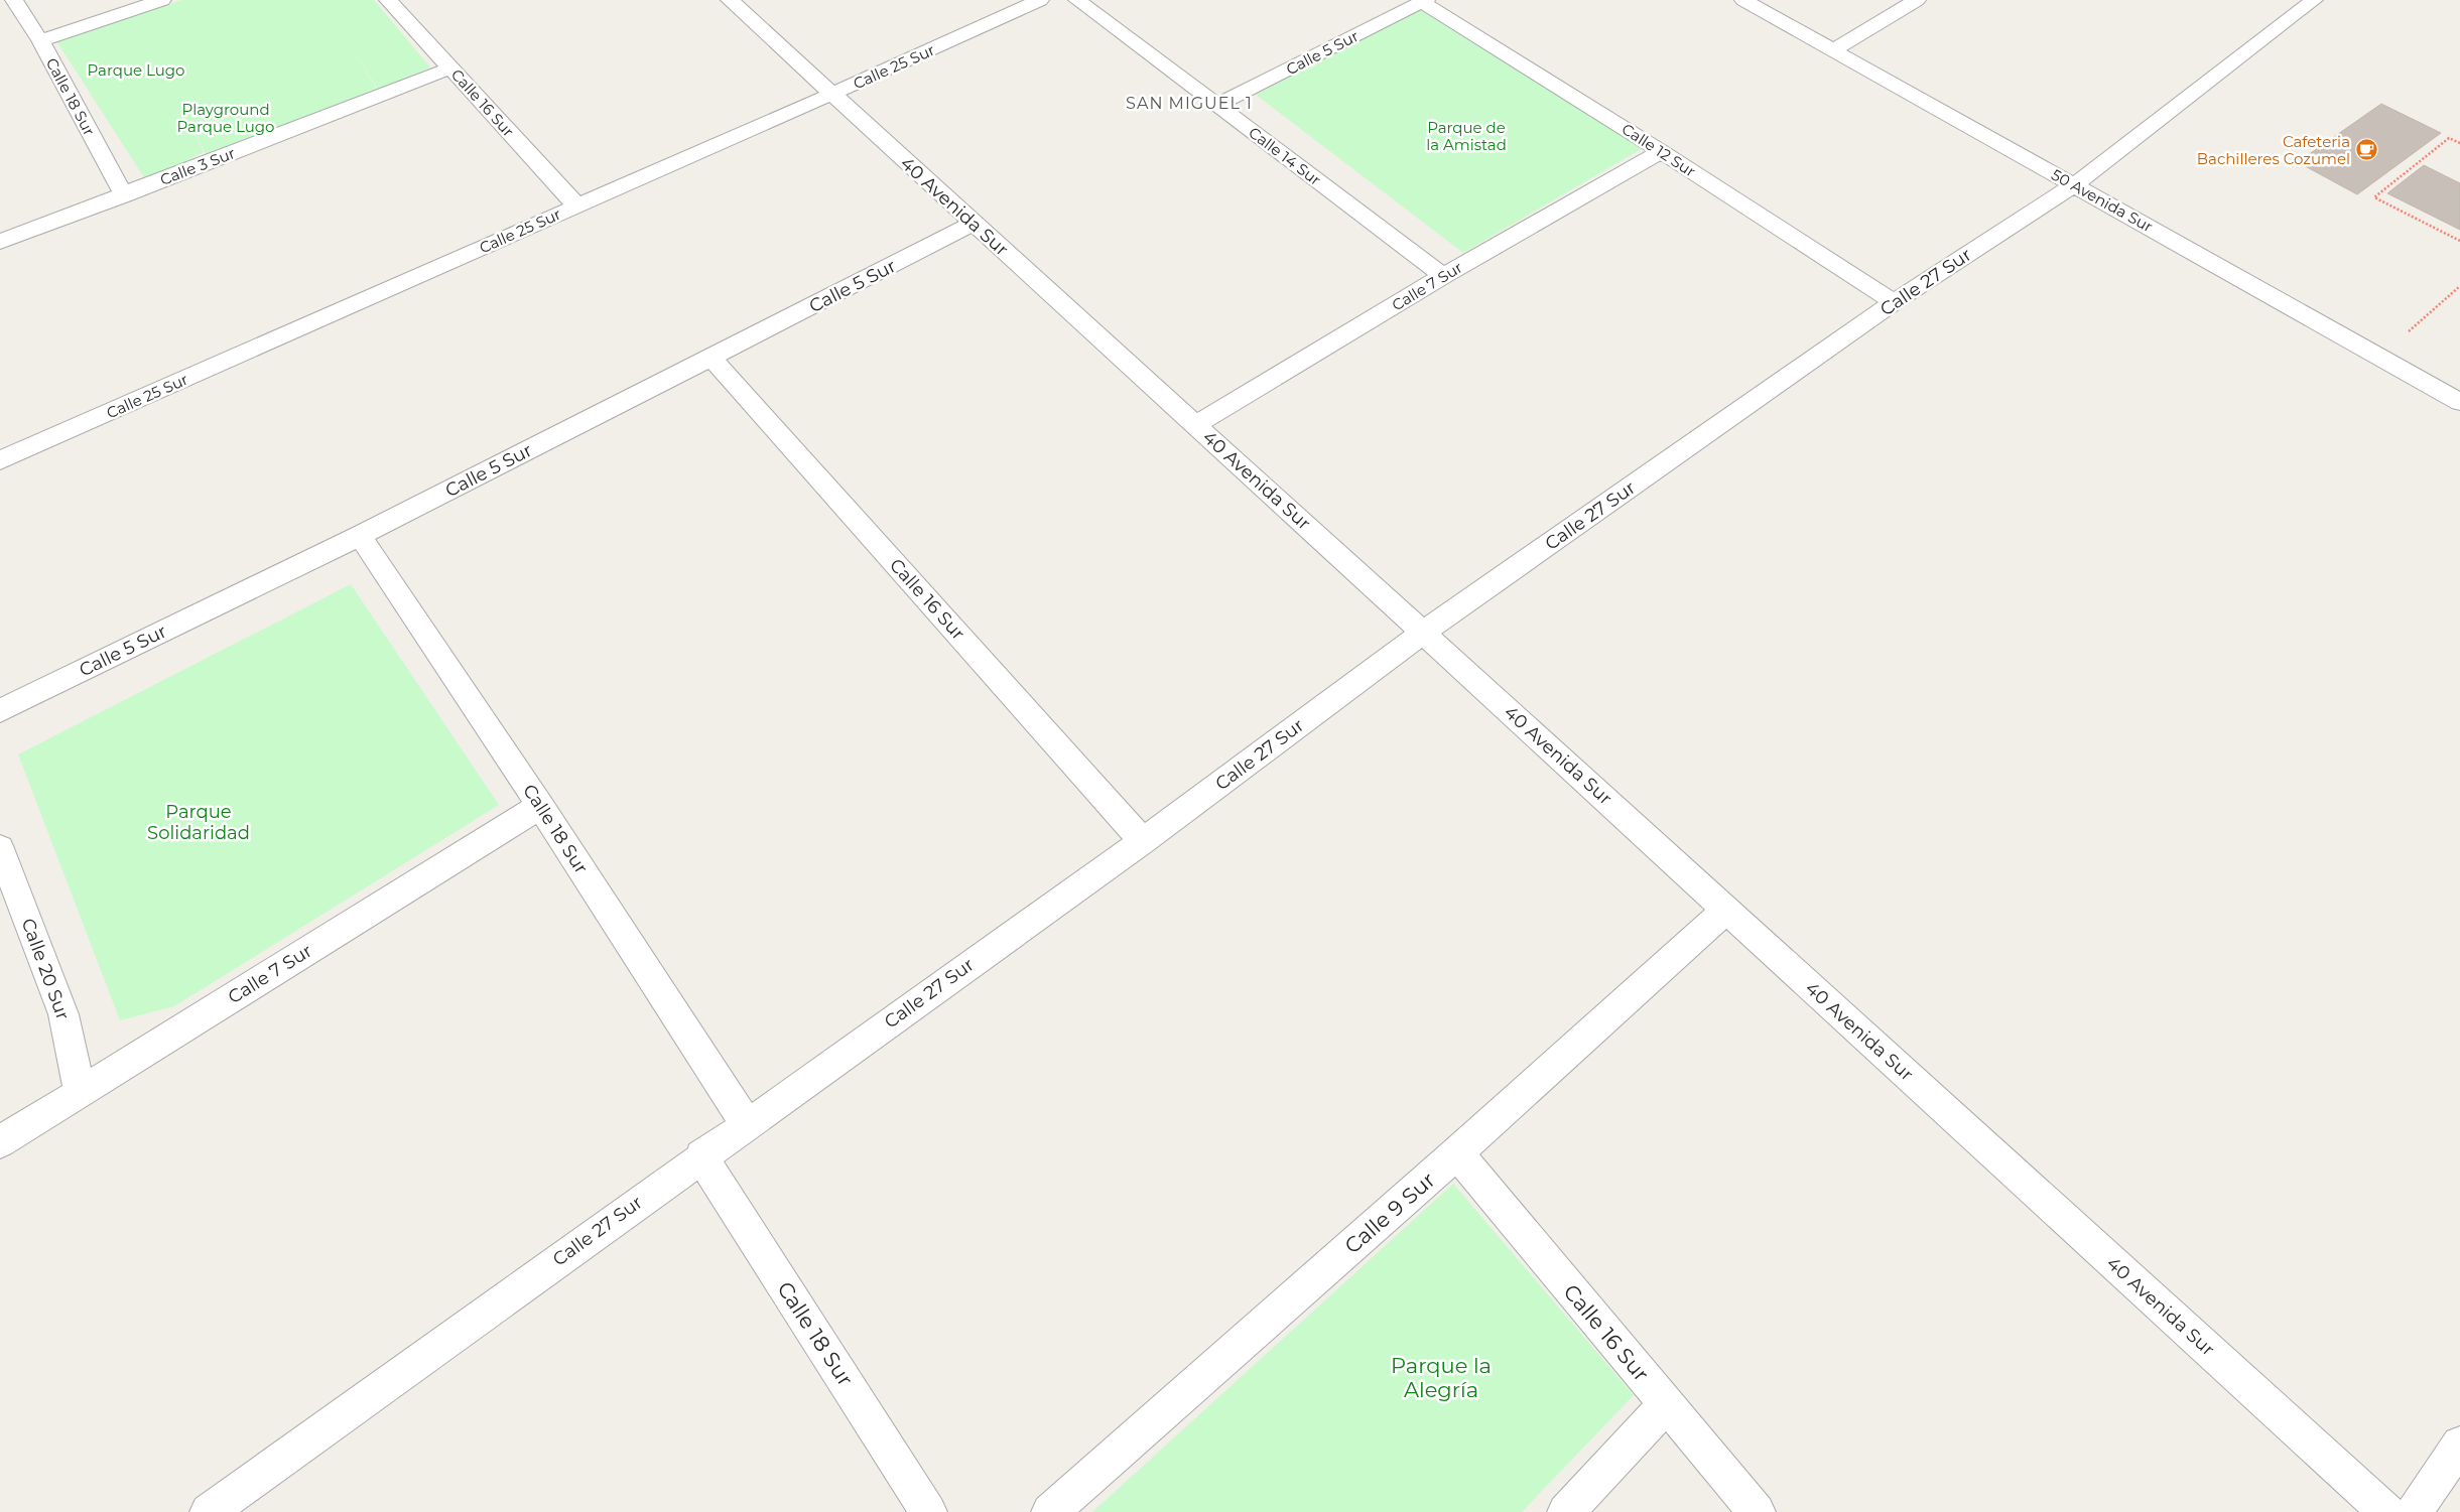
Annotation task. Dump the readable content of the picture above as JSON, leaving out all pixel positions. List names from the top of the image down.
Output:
{
  "streets": {
    "street": [
      "Calle 5 Sur",
      "Calle 25 Sur",
      "Calle 18 Sur",
      "Calle 16 Sur",
      "Calle 12 Sur",
      "Calle 14 Sur",
      "Calle 3 Sur",
      "50 Avenida Sur",
      "40 Avenida Sur",
      "Calle 27 Sur",
      "Calle 7 Sur",
      "Calle 20 Sur",
      "Calle 9 Sur"
    ]
  },
  "crossings": [
    ["Calle 5 Sur", "Calle 18 Sur"],
    ["Calle 5 Sur", "Calle 16 Sur"],
    ["Calle 5 Sur", "Calle 12 Sur"],
    ["Calle 5 Sur", "Calle 14 Sur"],
    ["Calle 5 Sur", "40 Avenida Sur"],
    ["Calle 25 Sur", "Calle 16 Sur"],
    ["Calle 25 Sur", "40 Avenida Sur"],
    ["Calle 18 Sur", "Calle 3 Sur"],
    ["Calle 18 Sur", "Calle 27 Sur"],
    ["Calle 18 Sur", "Calle 7 Sur"],
    ["Calle 16 Sur", "Calle 3 Sur"],
    ["Calle 16 Sur", "Calle 27 Sur"],
    ["Calle 16 Sur", "Calle 9 Sur"],
    ["Calle 12 Sur", "Calle 27 Sur"],
    ["Calle 12 Sur", "Calle 7 Sur"],
    ["Calle 14 Sur", "Calle 7 Sur"],
    ["50 Avenida Sur", "Calle 27 Sur"],
    ["40 Avenida Sur", "Calle 27 Sur"],
    ["40 Avenida Sur", "Calle 7 Sur"],
    ["40 Avenida Sur", "Calle 9 Sur"],
    ["Calle 7 Sur", "Calle 20 Sur"]
  ],
  "districts": ["SAN MIGUEL 1"],
  "parks": [
    "Parque Lugo",
    "Playground Parque Lugo",
    "Parque de la Amistad",
    "Parque Solidaridad",
    "Parque la Alegría"
  ],
  "places": {
    "cafe": ["Cafeteria Bachilleres Cozumel"]
  }
}
